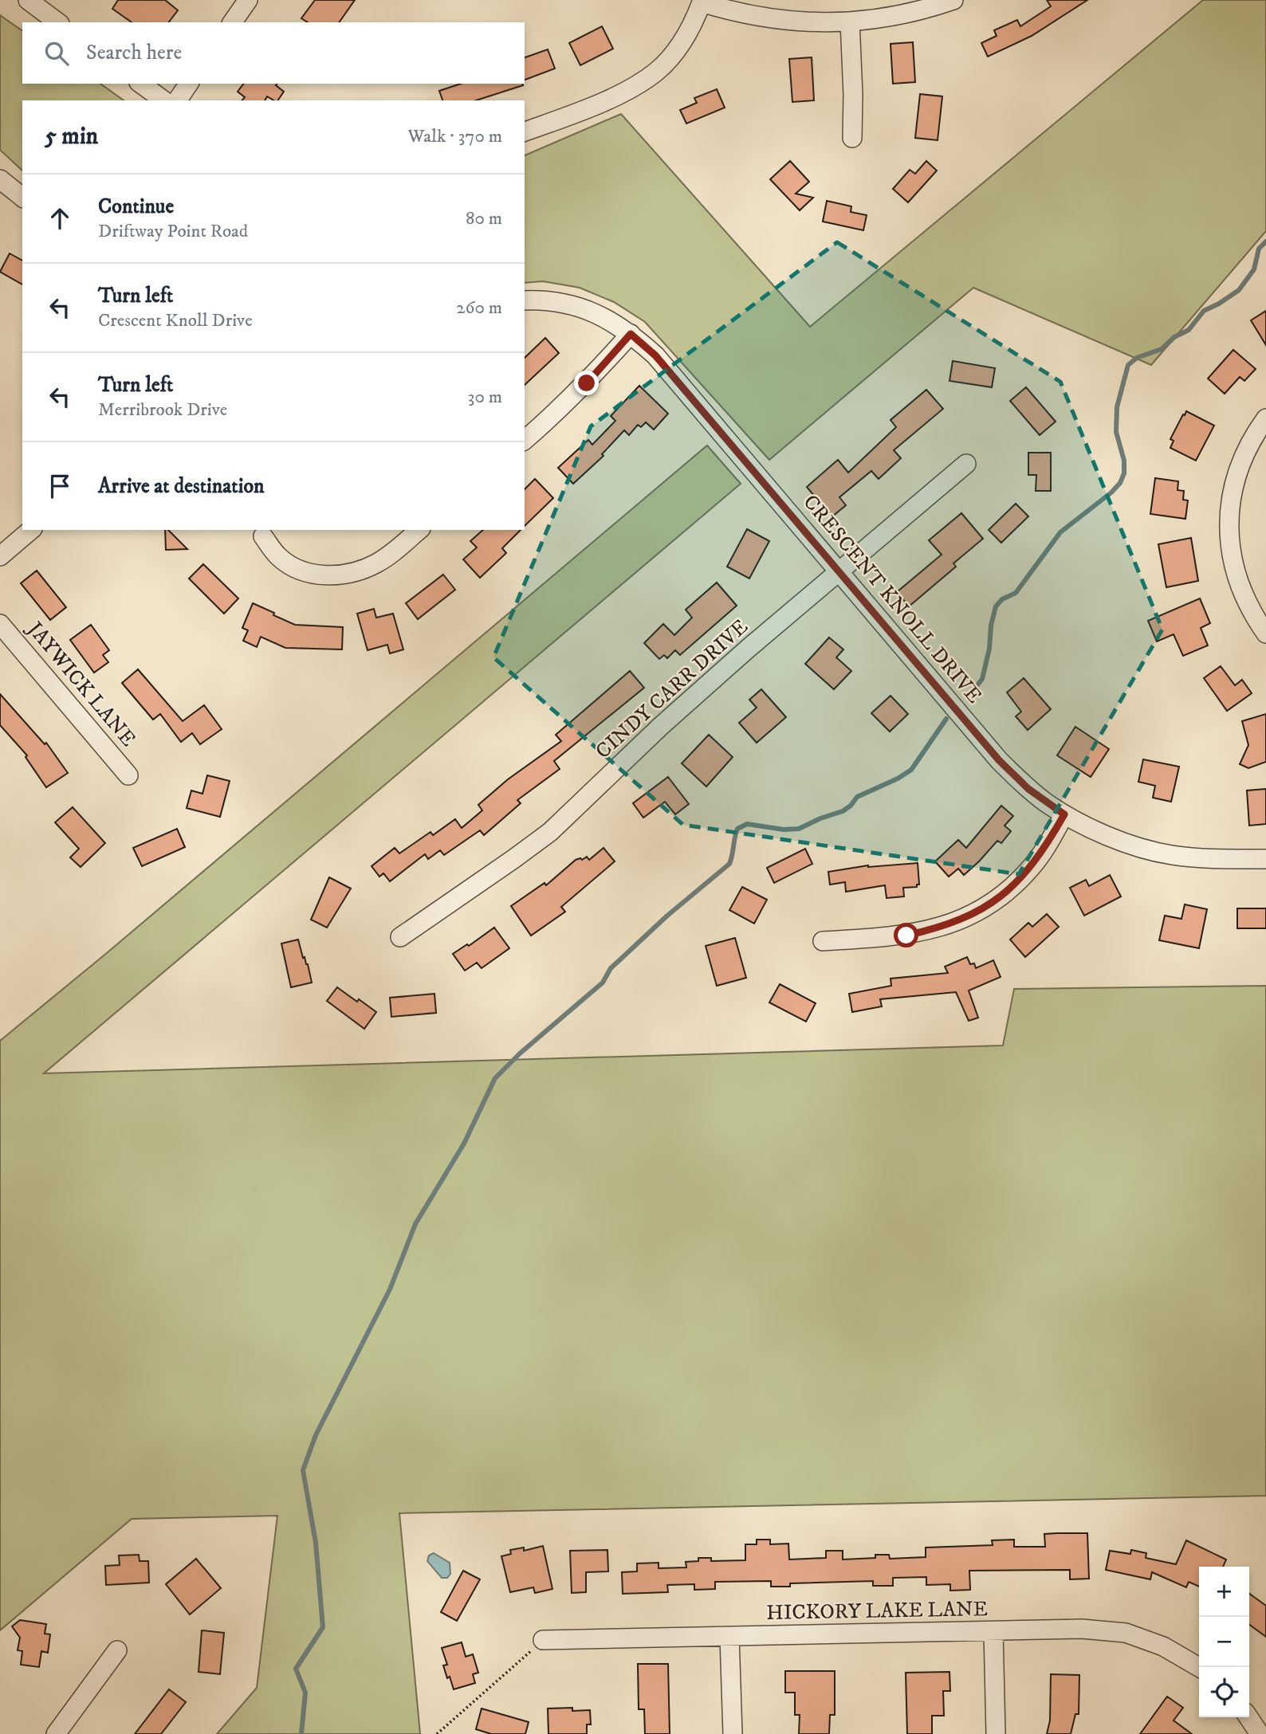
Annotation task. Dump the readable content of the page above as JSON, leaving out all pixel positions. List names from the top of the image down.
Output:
{
  "streets": {
    "street": [
      "CRESCENT KNOLL DRIVE",
      "JAYWICK LANE",
      "CINDY CARR DRIVE",
      "HICKORY LAKE LANE"
    ]
  },
  "crossings": [
    ["CRESCENT KNOLL DRIVE", "CINDY CARR DRIVE"]
  ],
  "page": {
    "search": "Search here",
    "heading": ["5 min", "Walk · 370 m"],
    "list": [
      ["Continue", "Driftway Point Road", "80 m"],
      ["Turn left", "Crescent Knoll Drive", "260 m"],
      ["Turn left", "Merribrook Drive", "30 m"],
      "Arrive at destination"
    ],
    "map_buttons": ["+", "−"]
  }
}
